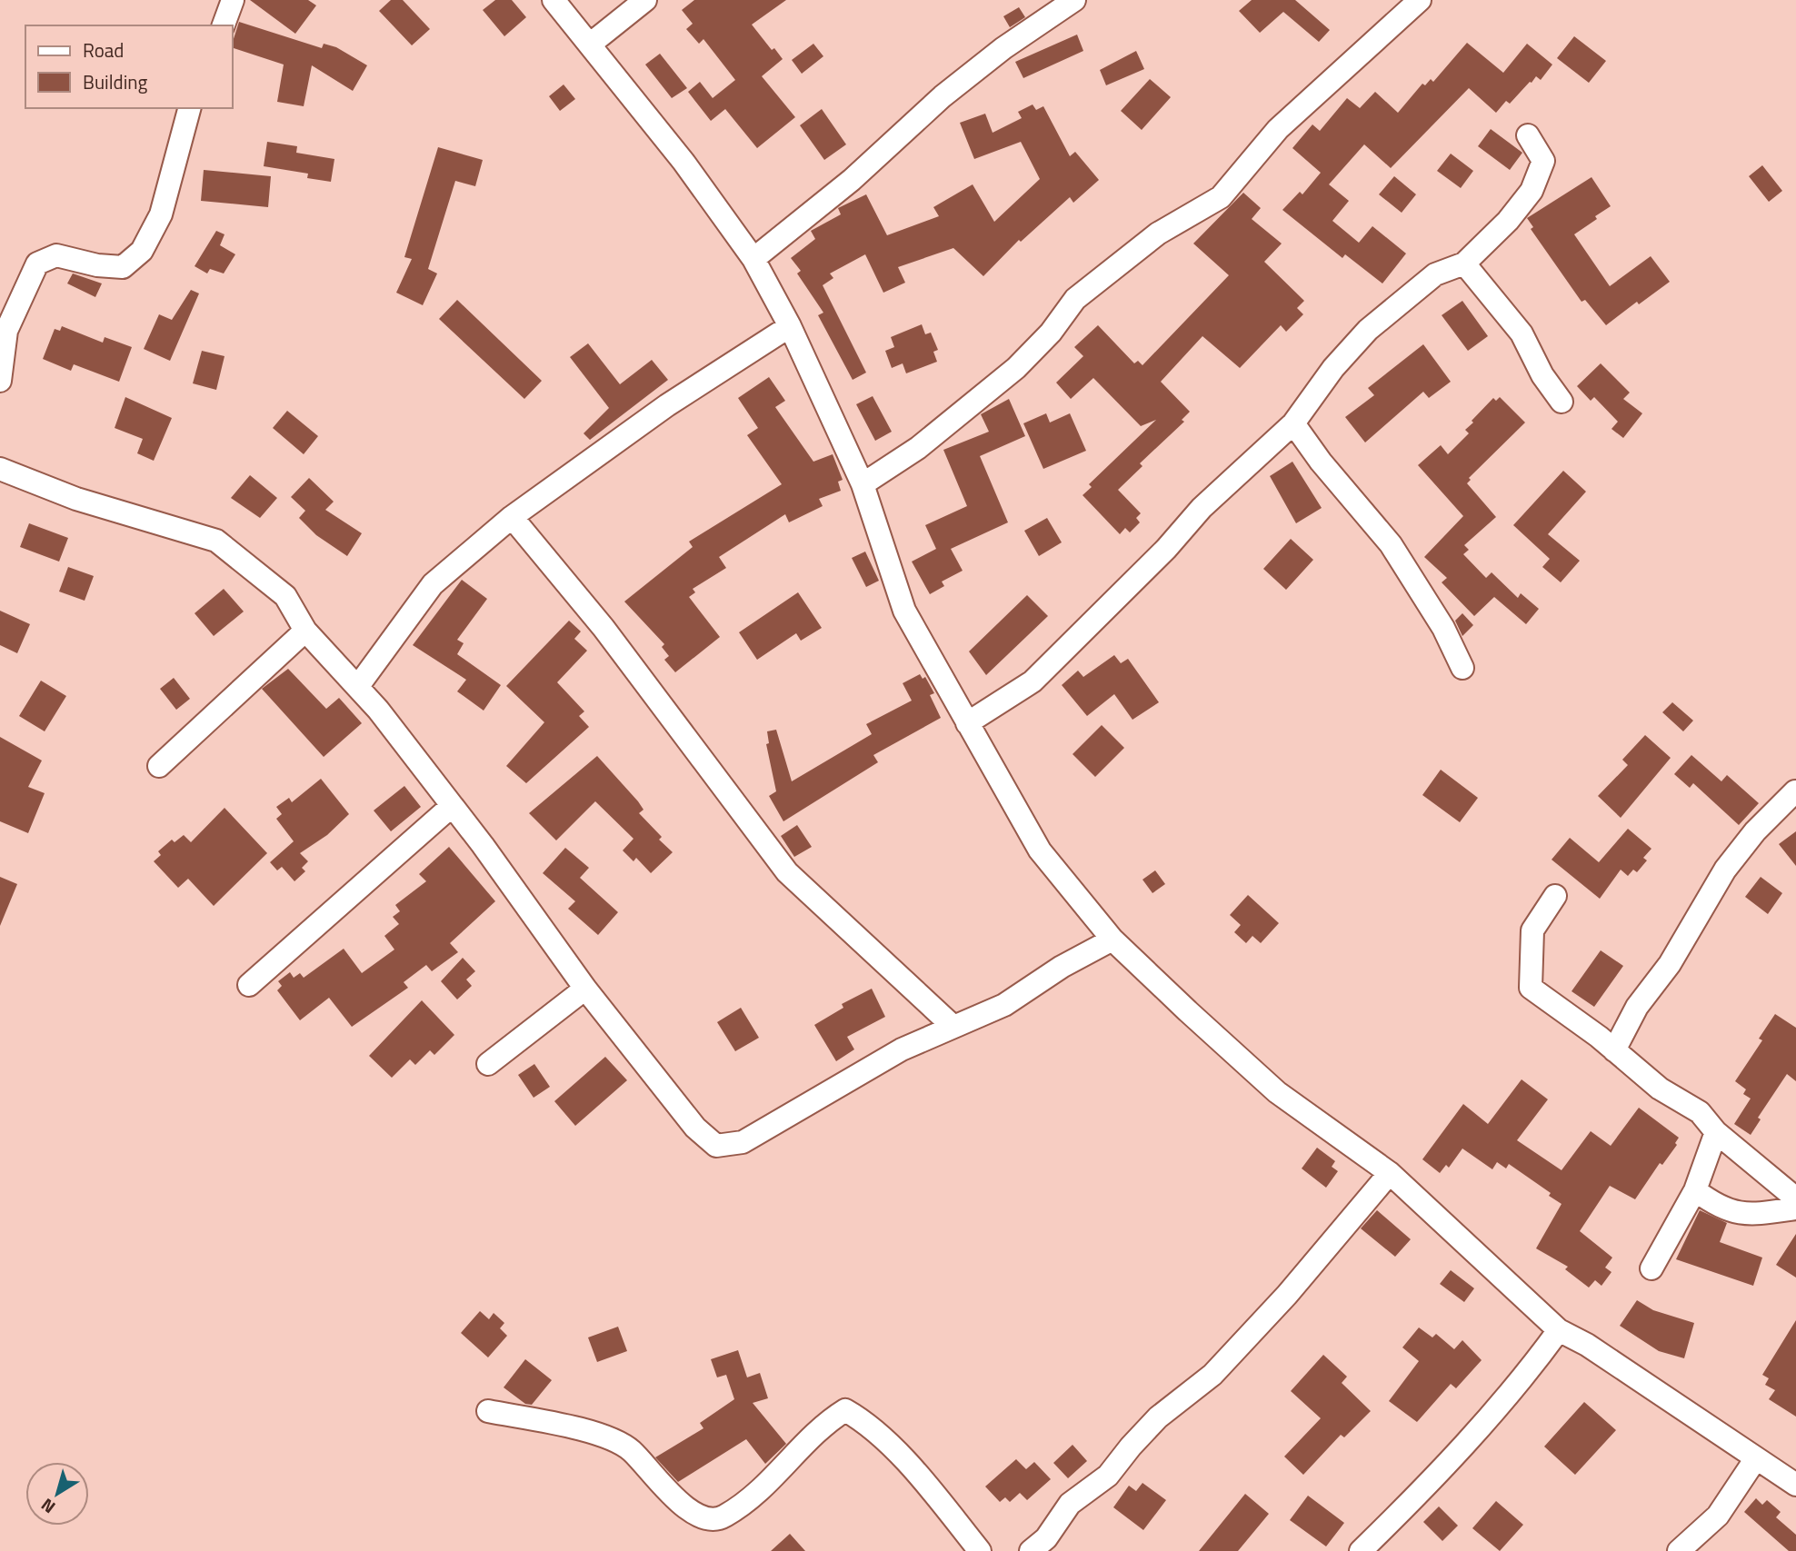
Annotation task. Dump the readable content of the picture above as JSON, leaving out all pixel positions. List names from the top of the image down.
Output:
{
  "legend": ["Road", "Building"],
  "north": "bottom left"
}
